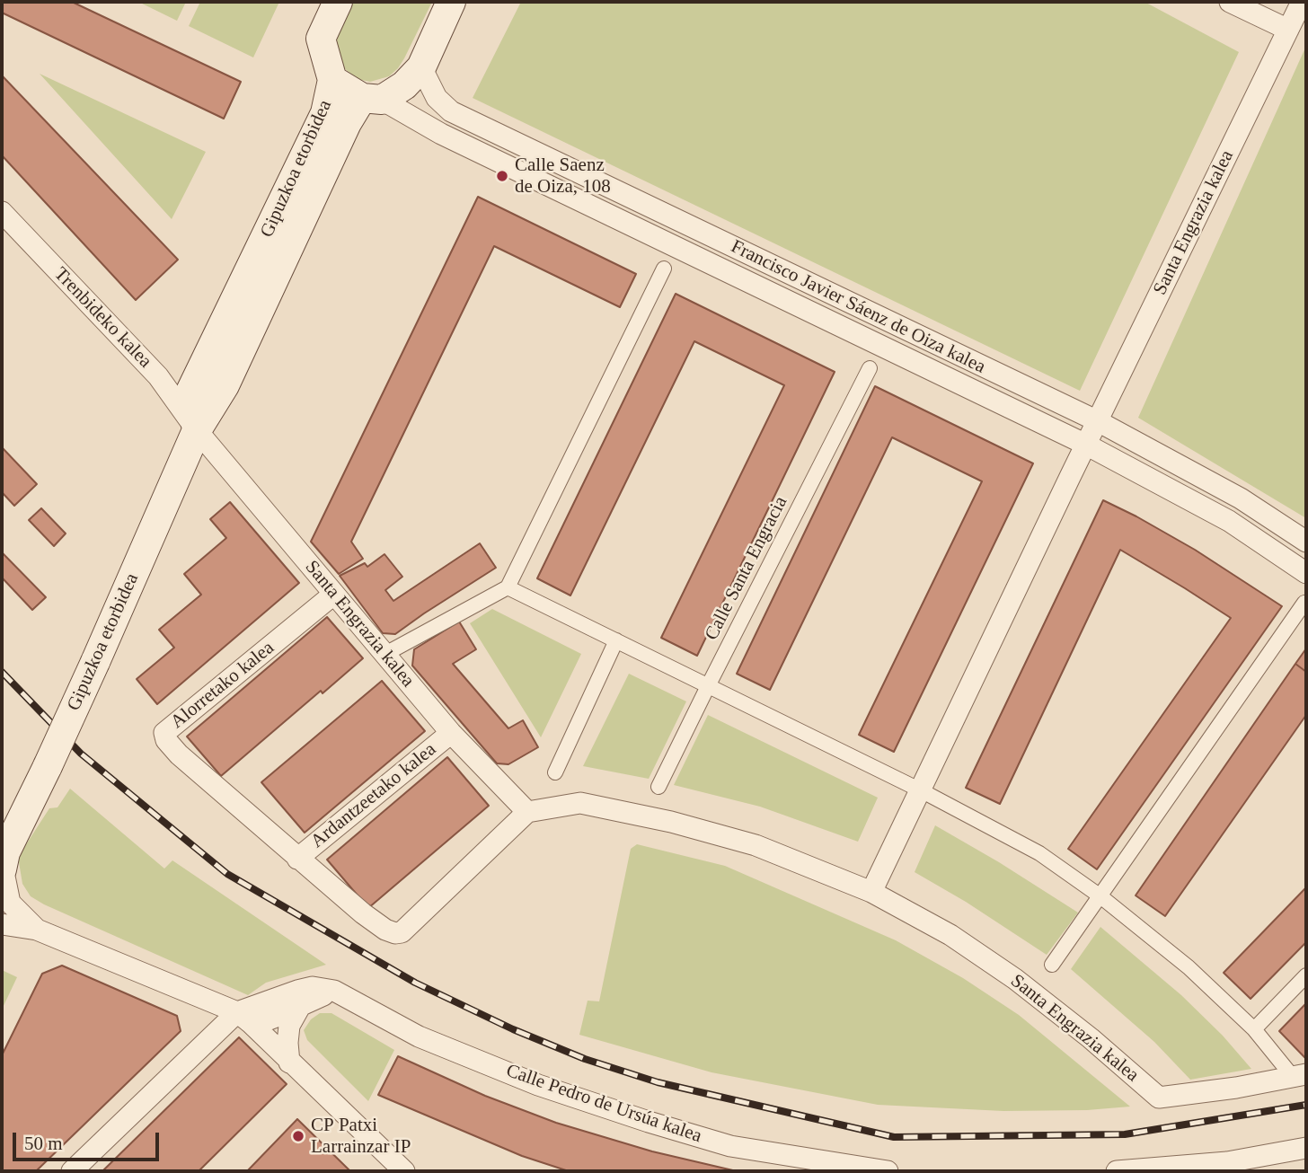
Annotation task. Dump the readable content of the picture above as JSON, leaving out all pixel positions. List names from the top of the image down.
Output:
{
  "streets": {
    "main road": ["Gipuzkoa etorbidea"],
    "street": [
      "Santa Engrazia kalea",
      "Francisco Javier Sáenz de Oiza kalea",
      "Trenbideko kalea",
      "Calle Santa Engracia",
      "Alorretako kalea",
      "Ardantzeetako kalea",
      "Calle Pedro de Ursúa kalea"
    ]
  },
  "crossings": [
    ["Gipuzkoa etorbidea", "Santa Engrazia kalea"],
    ["Gipuzkoa etorbidea", "Francisco Javier Sáenz de Oiza kalea"],
    ["Gipuzkoa etorbidea", "Trenbideko kalea"],
    ["Santa Engrazia kalea", "Francisco Javier Sáenz de Oiza kalea"],
    ["Santa Engrazia kalea", "Trenbideko kalea"],
    ["Santa Engrazia kalea", "Calle Santa Engracia"],
    ["Santa Engrazia kalea", "Alorretako kalea"],
    ["Santa Engrazia kalea", "Ardantzeetako kalea"],
    ["Alorretako kalea", "Ardantzeetako kalea"]
  ],
  "places": ["Calle Saenz de Oiza, 108", "CP Patxi Larrainzar IP"],
  "scale_bar": "50 m"
}
